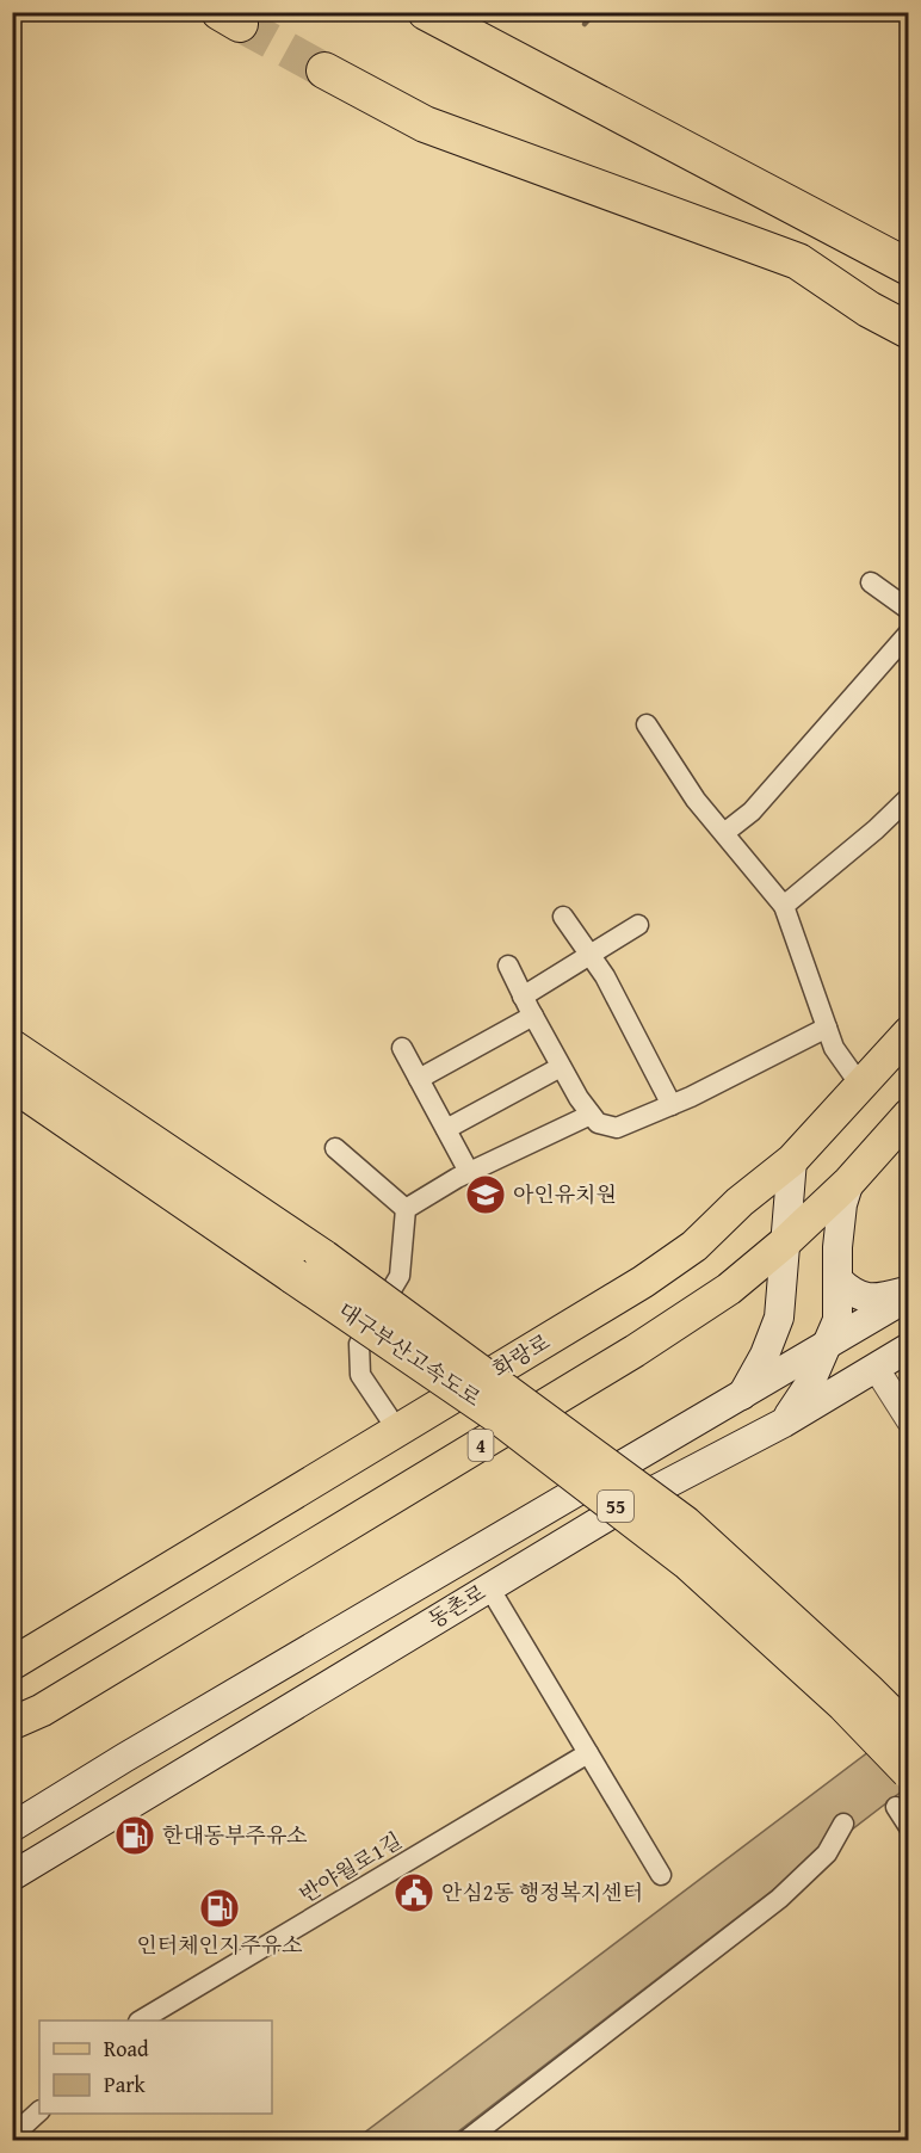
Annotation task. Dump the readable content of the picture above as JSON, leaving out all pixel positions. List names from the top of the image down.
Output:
{
  "streets": {
    "highway": ["대구부산고속도로", "55"],
    "main road": ["화랑로", "4", "동촌로"],
    "street": ["반야월로1길"]
  },
  "places": {
    "school or university": ["아인유치원"],
    "fuel station": ["한대동부주유소", "인터체인지주유소"],
    "public building": ["안심2동 행정복지센터"]
  },
  "legend": ["Road", "Park"]
}
